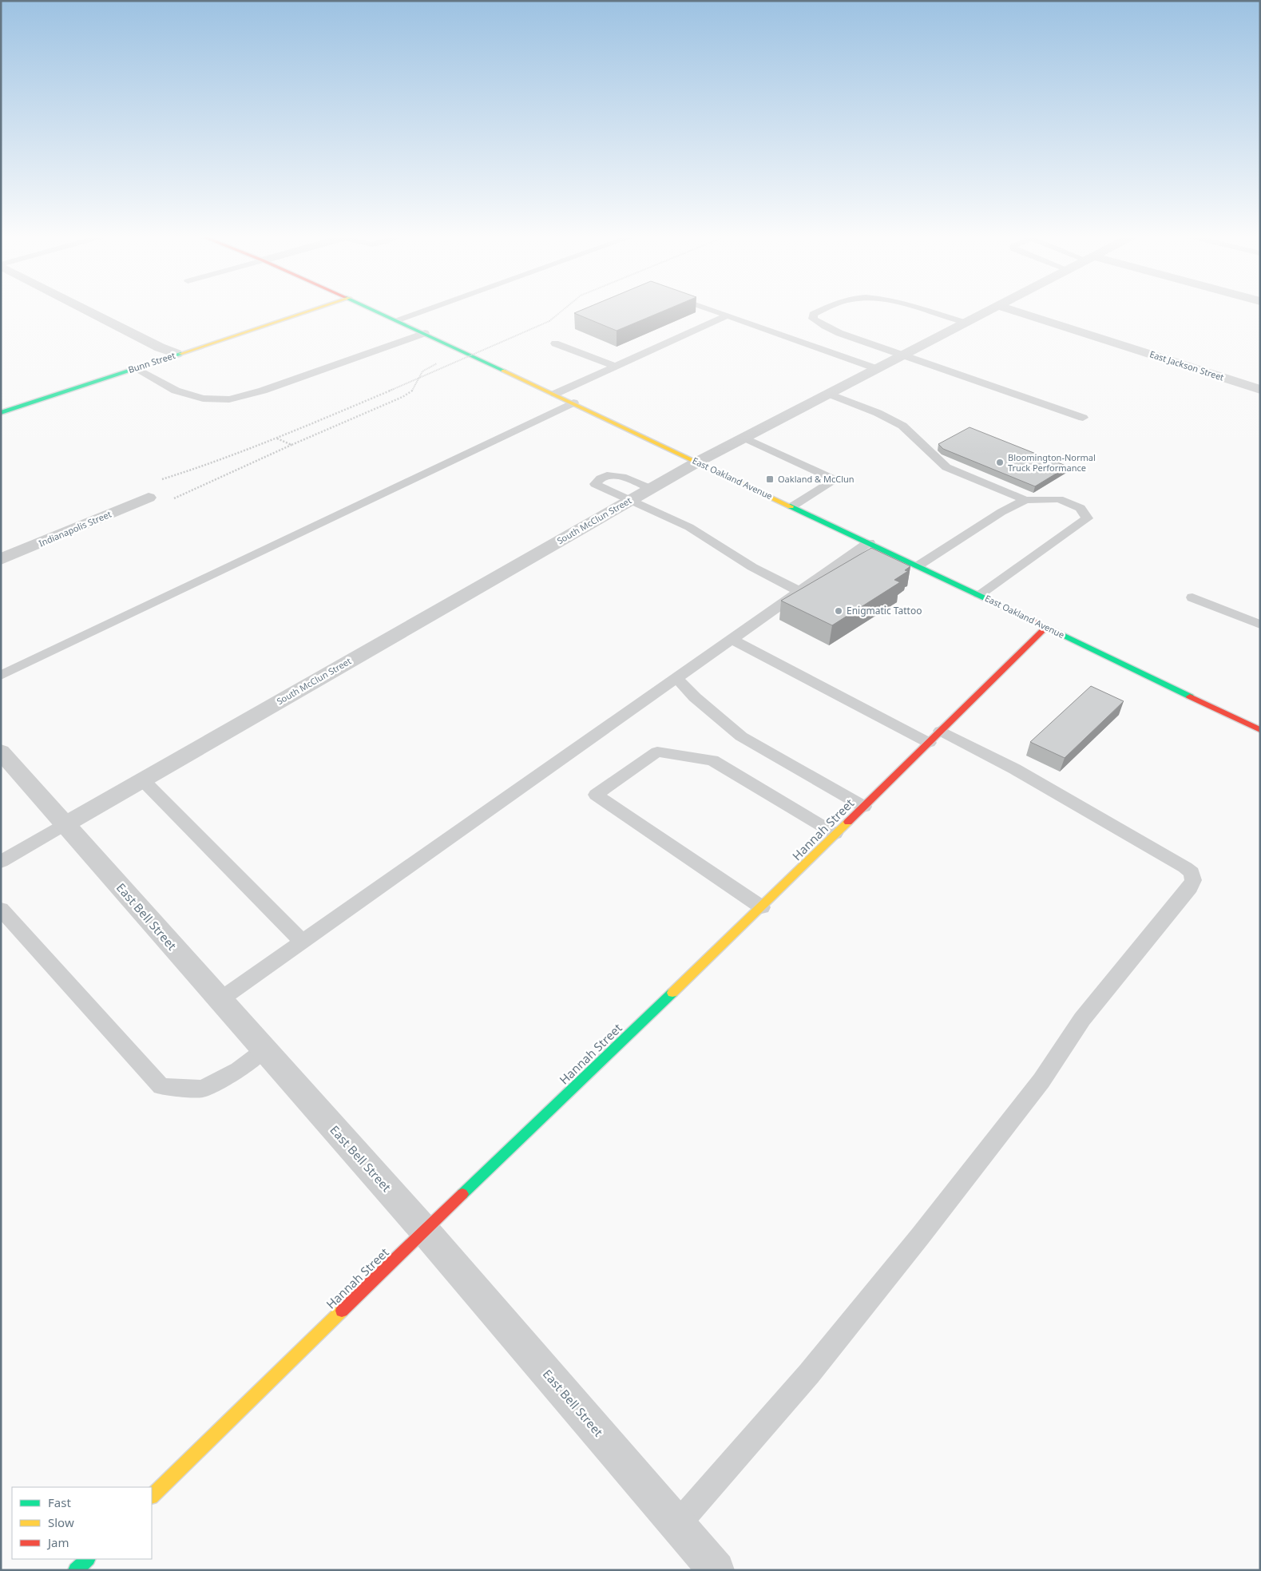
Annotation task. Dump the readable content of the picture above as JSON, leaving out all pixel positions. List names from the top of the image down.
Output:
{
  "streets": {
    "main road": ["Bunn Street", "East Oakland Avenue", "Hannah Street"],
    "street": [
      "East Jackson Street",
      "South McClun Street",
      "Indianapolis Street",
      "East Bell Street"
    ]
  },
  "crossings": [
    ["East Oakland Avenue", "South McClun Street"],
    ["East Oakland Avenue", "Hannah Street"],
    ["South McClun Street", "East Bell Street"],
    ["Hannah Street", "East Bell Street"]
  ],
  "places": {
    "other": ["Bloomington-Normal Truck Performance", "Enigmatic Tattoo"],
    "transit": ["Oakland & McClun"]
  },
  "legend": ["Fast", "Slow", "Jam"]
}
